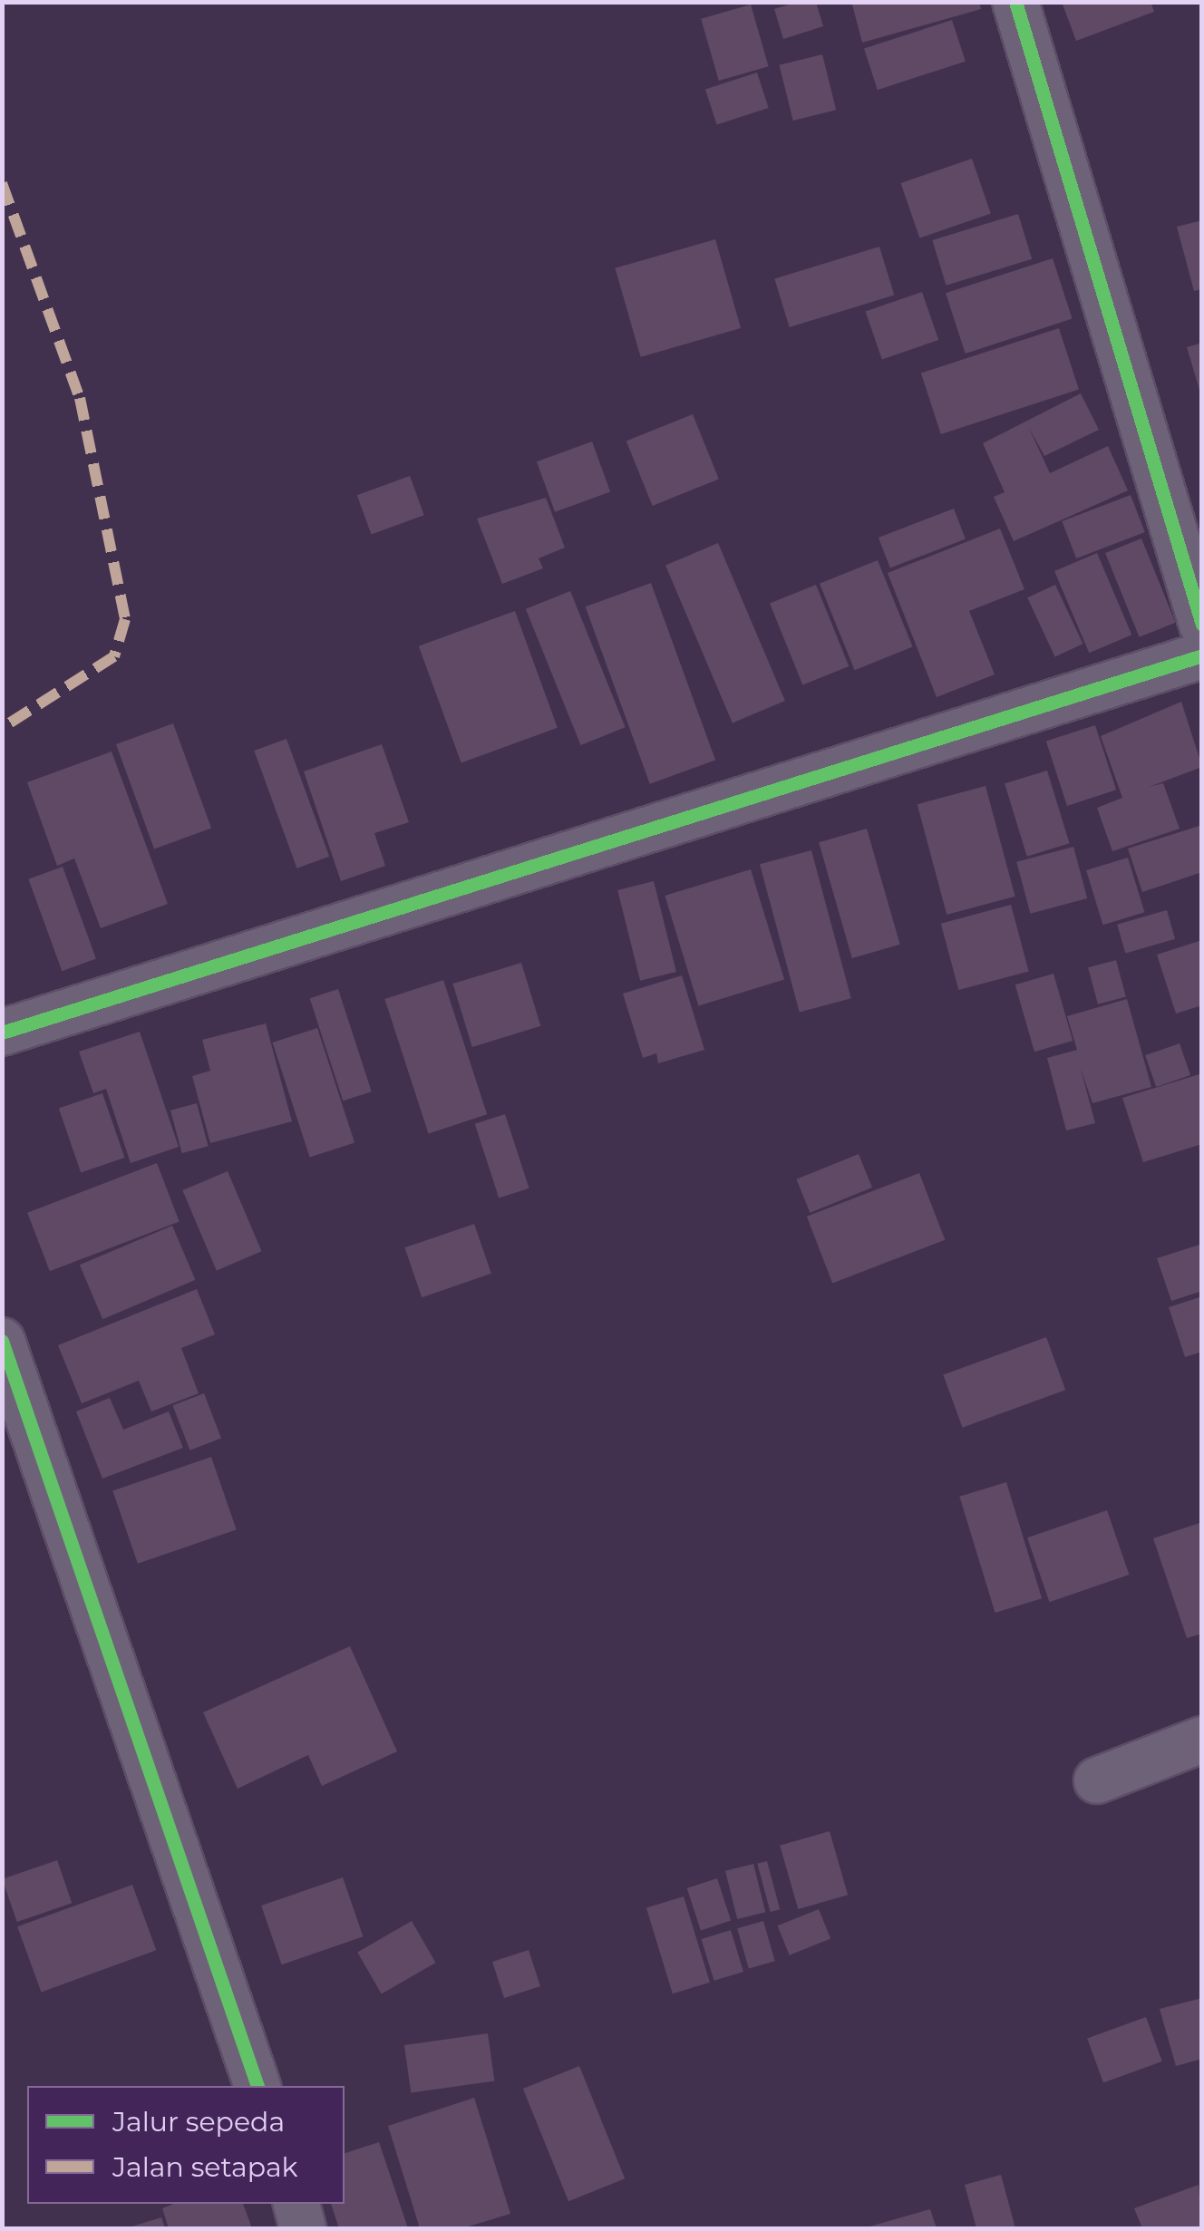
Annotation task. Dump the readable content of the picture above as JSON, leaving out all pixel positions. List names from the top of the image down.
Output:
{
  "legend": ["Jalur sepeda", "Jalan setapak"]
}
